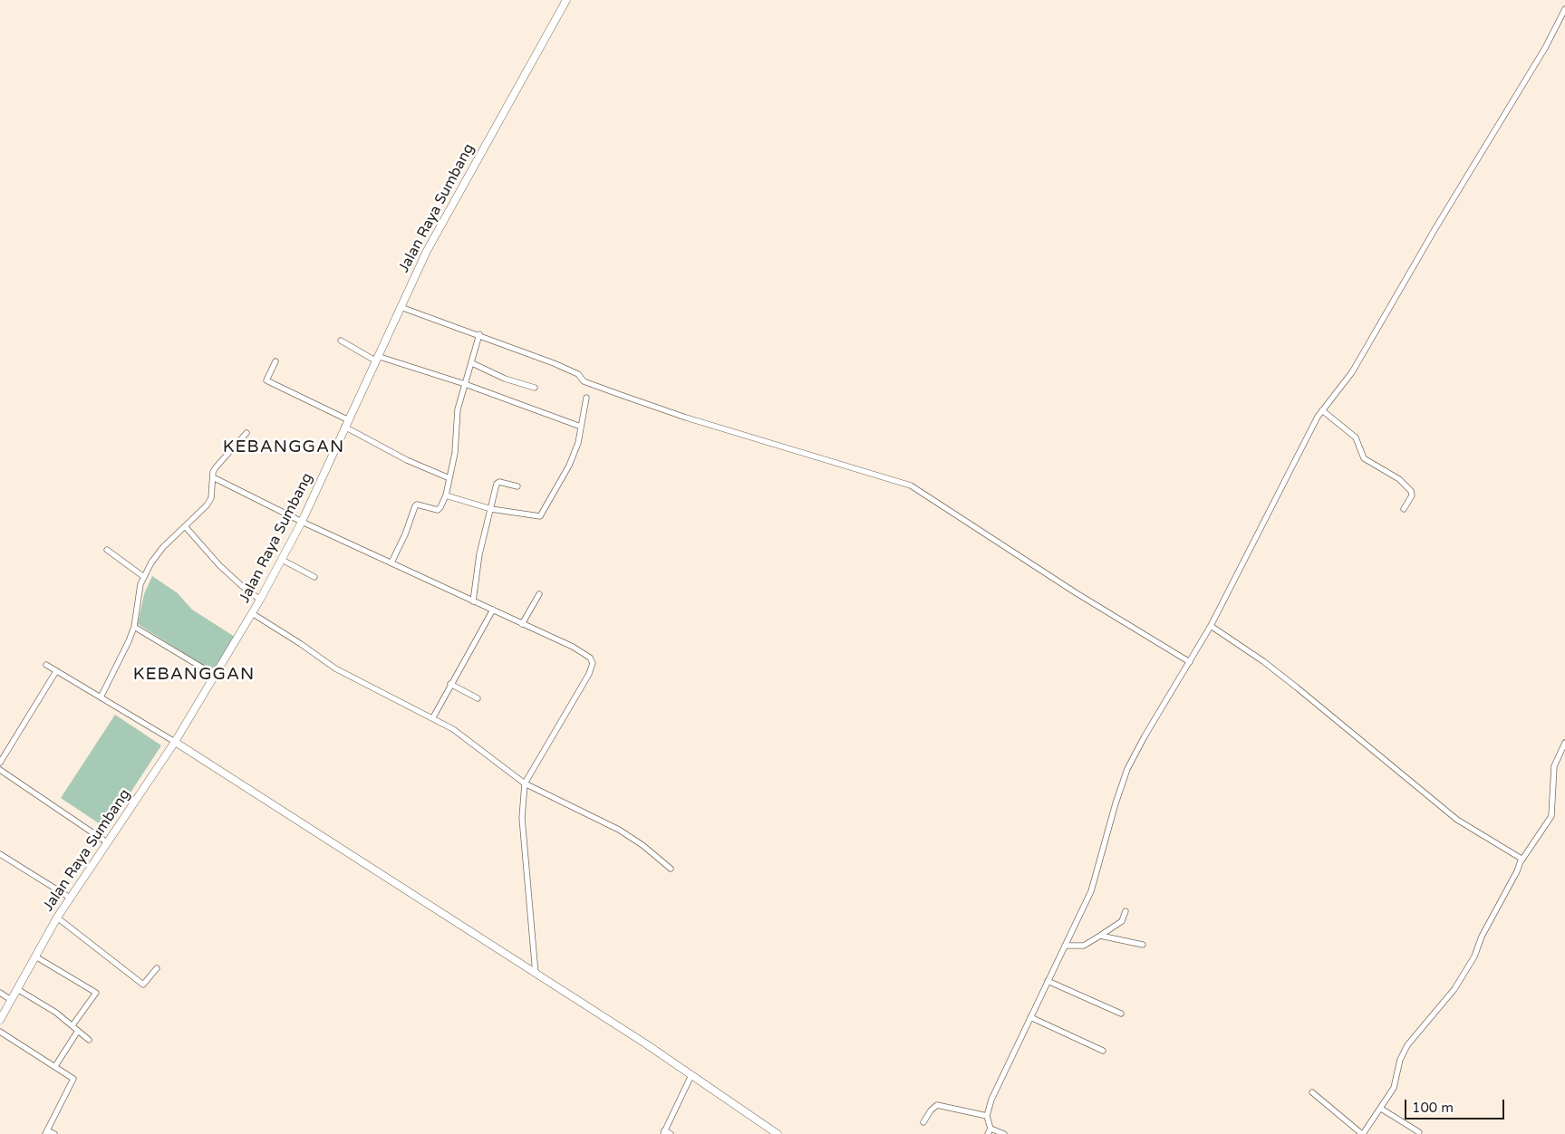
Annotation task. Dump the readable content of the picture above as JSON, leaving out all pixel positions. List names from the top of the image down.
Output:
{
  "streets": {
    "street": ["Jalan Raya Sumbang"]
  },
  "districts": ["KEBANGGAN", "KEBANGGAN"],
  "scale_bar": "100 m"
}
